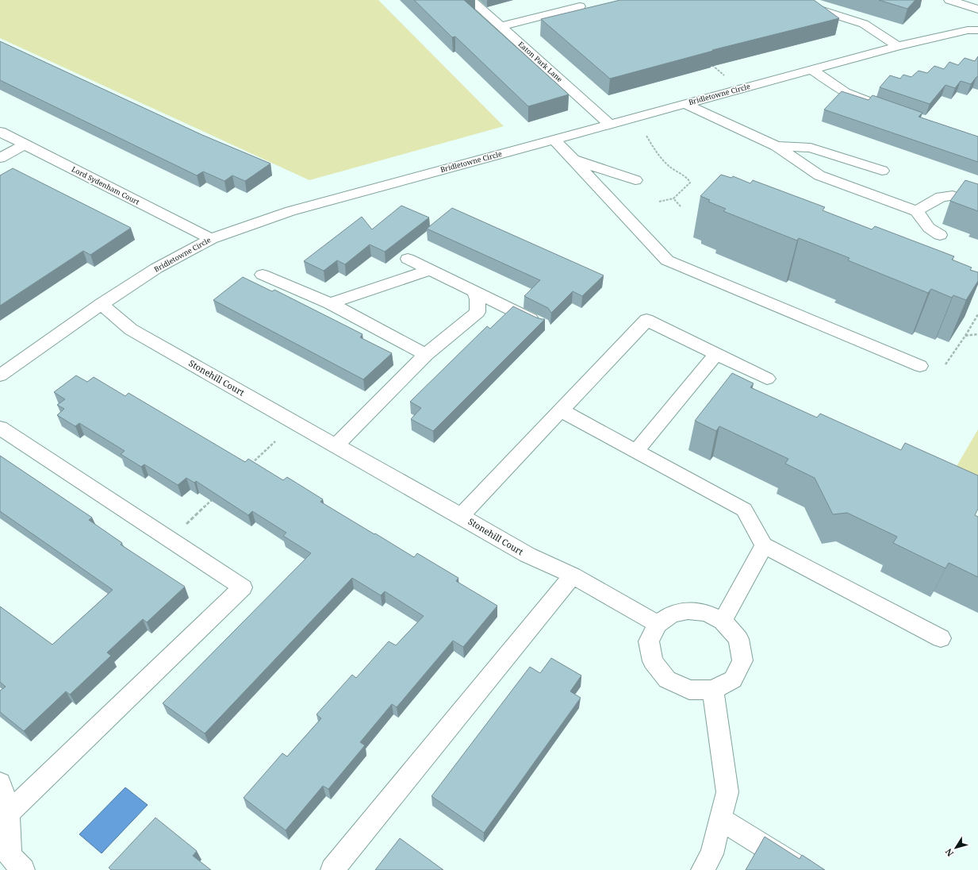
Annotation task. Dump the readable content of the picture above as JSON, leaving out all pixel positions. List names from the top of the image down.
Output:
{
  "streets": {
    "street": [
      "Eaton Park Lane",
      "Bridletowne Circle",
      "Lord Sydenham Court",
      "Stonehill Court"
    ]
  },
  "crossings": [
    ["Eaton Park Lane", "Bridletowne Circle"],
    ["Bridletowne Circle", "Lord Sydenham Court"],
    ["Bridletowne Circle", "Stonehill Court"]
  ],
  "north": "bottom left"
}
